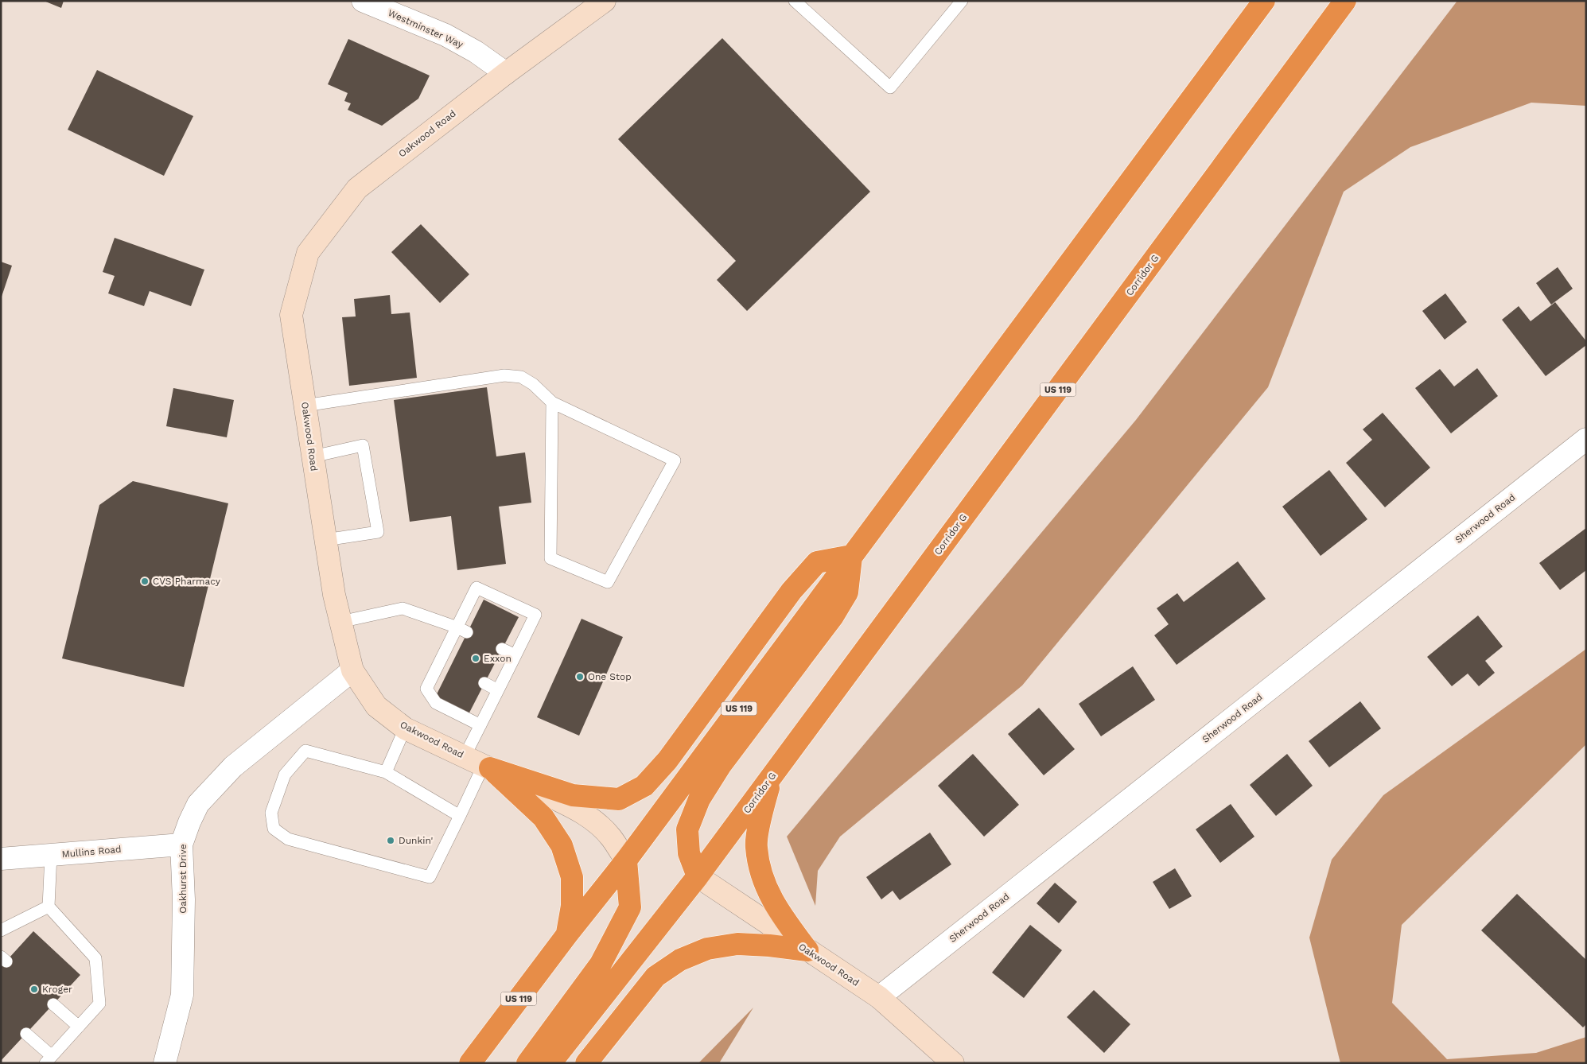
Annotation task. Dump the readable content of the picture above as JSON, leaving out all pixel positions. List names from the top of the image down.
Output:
{
  "streets": {
    "highway": ["Corridor G", "US 119"],
    "street": [
      "Westminster Way",
      "Oakwood Road",
      "Sherwood Road",
      "Mullins Road",
      "Oakhurst Drive"
    ]
  },
  "crossings": [
    ["Westminster Way", "Oakwood Road"],
    ["Oakwood Road", "Corridor G"],
    ["Oakwood Road", "US 119"],
    ["Oakwood Road", "Sherwood Road"],
    ["Oakwood Road", "Oakhurst Drive"],
    ["Mullins Road", "Oakhurst Drive"]
  ],
  "places": [
    "CVS Pharmacy",
    "Exxon",
    "One Stop",
    "Dunkin'",
    "Kroger"
  ]
}
